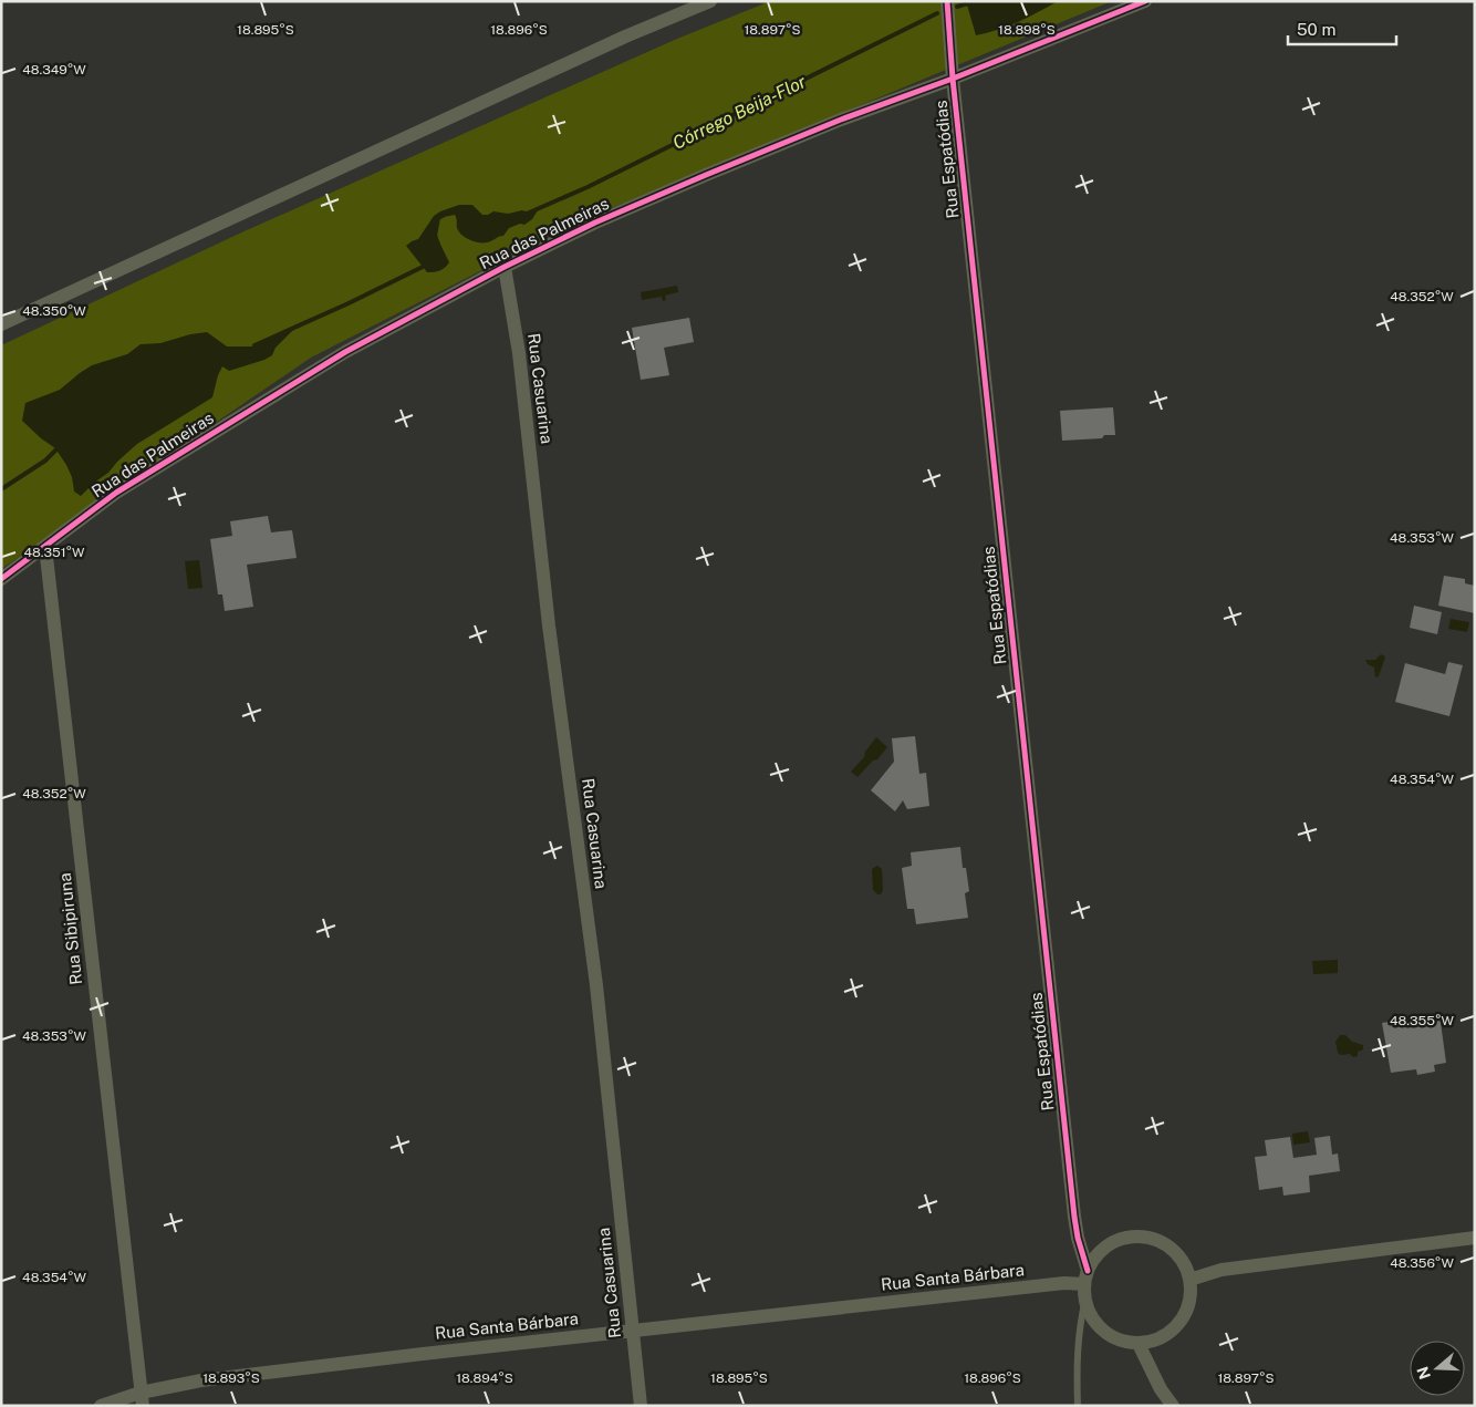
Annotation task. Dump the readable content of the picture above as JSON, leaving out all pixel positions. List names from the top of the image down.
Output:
{
  "streets": {
    "street": [
      "Rua Espatódias",
      "Rua das Palmeiras",
      "Rua Casuarina",
      "Rua Sibipiruna",
      "Rua Santa Bárbara"
    ]
  },
  "crossings": [
    ["Rua Espatódias", "Rua das Palmeiras"],
    ["Rua Espatódias", "Rua Santa Bárbara"],
    ["Rua das Palmeiras", "Rua Casuarina"],
    ["Rua das Palmeiras", "Rua Sibipiruna"],
    ["Rua Casuarina", "Rua Santa Bárbara"],
    ["Rua Sibipiruna", "Rua Santa Bárbara"]
  ],
  "water": ["Córrego Beija-Flor"],
  "scale_bar": "50 m",
  "north": "left",
  "coordinates": [
    "18.895°S",
    "18.896°S",
    "18.897°S",
    "18.898°S",
    "48.349°W",
    "48.352°W",
    "48.350°W",
    "48.353°W",
    "48.351°W",
    "48.354°W",
    "48.355°W",
    "48.356°W",
    "18.893°S",
    "18.894°S"
  ]
}
